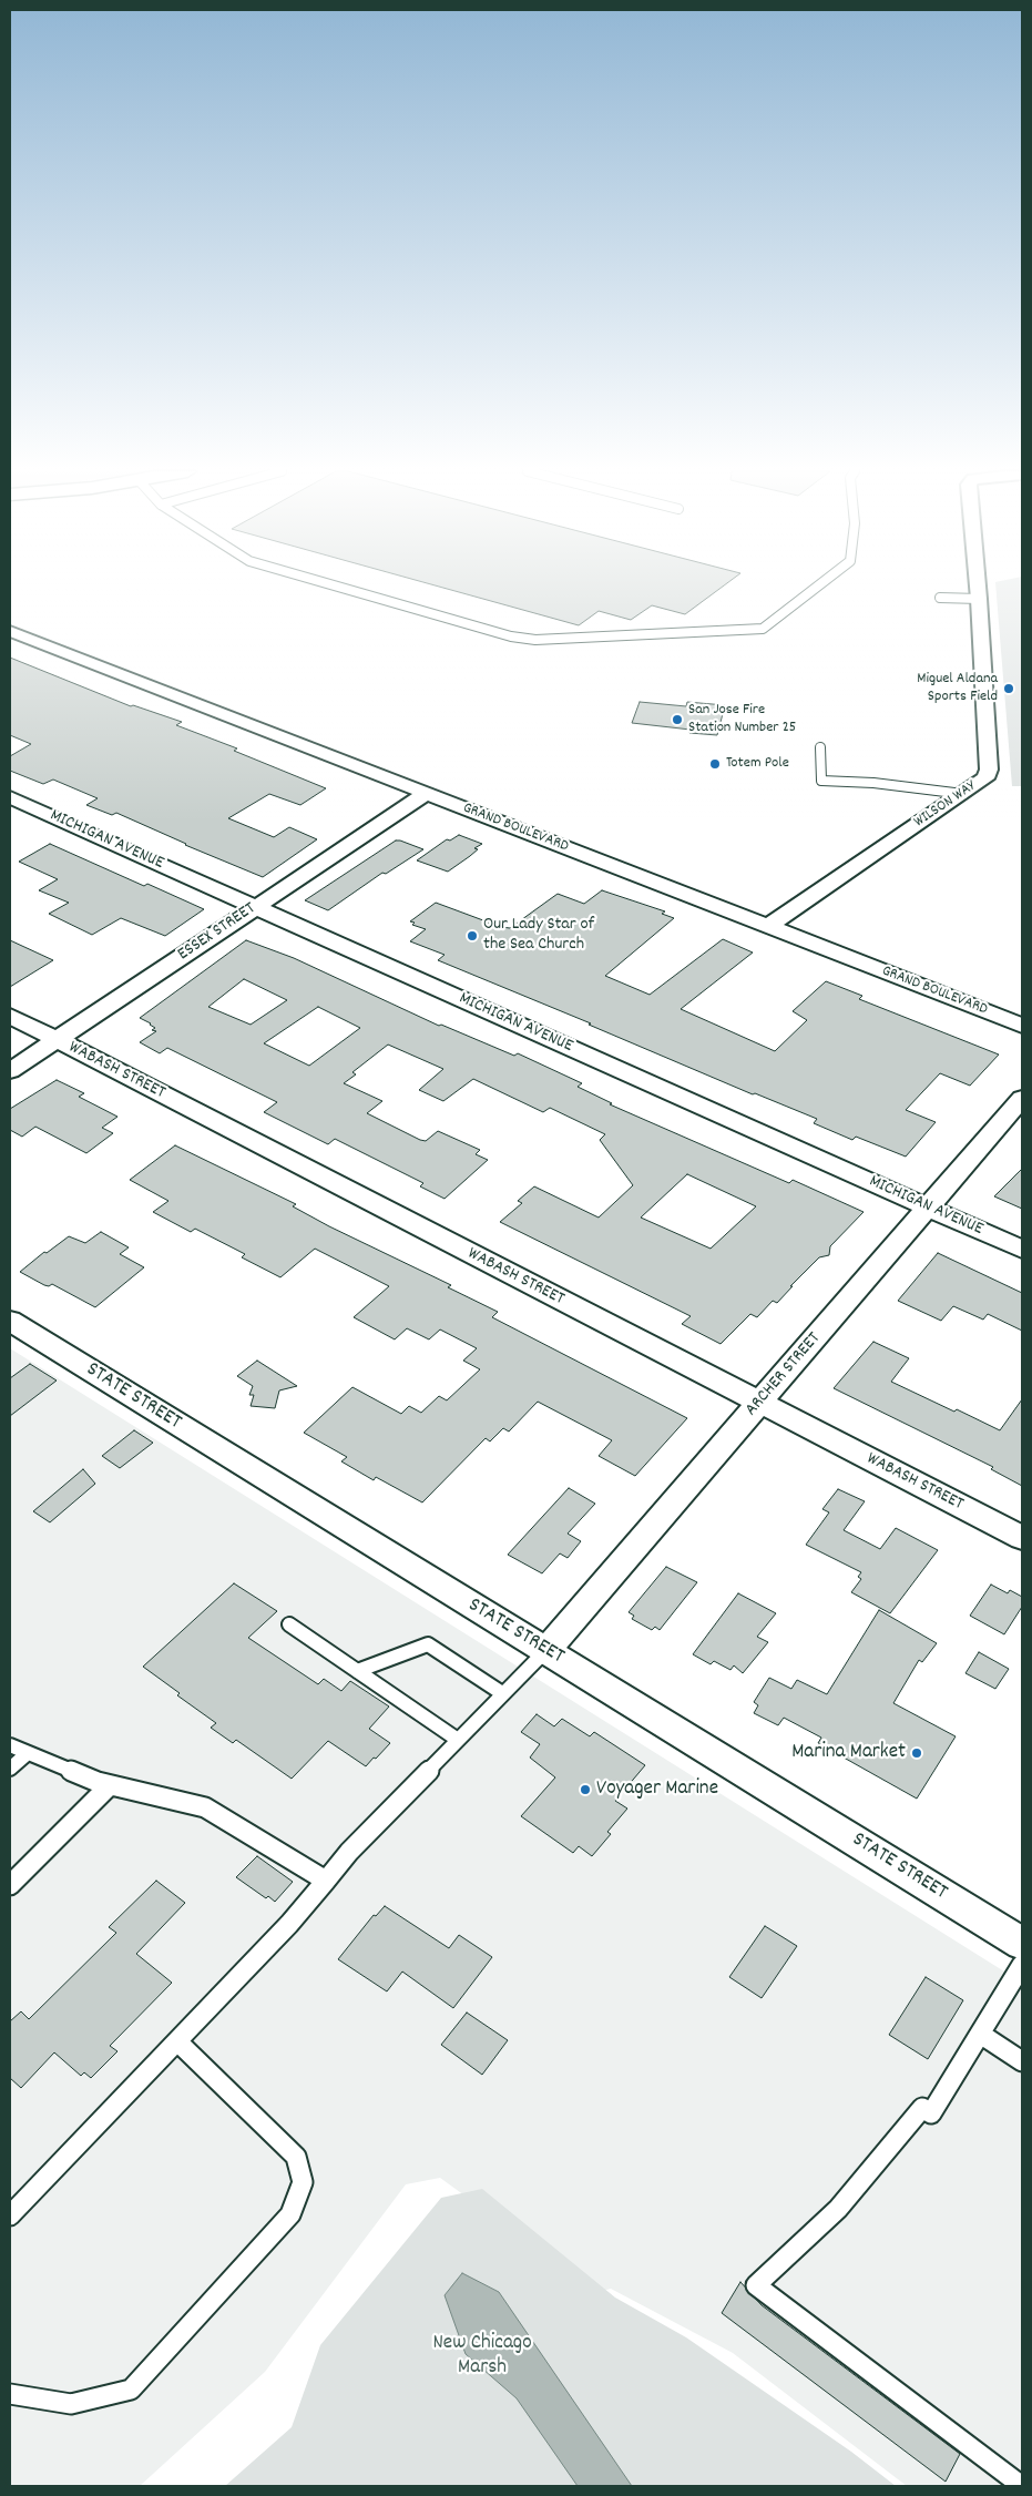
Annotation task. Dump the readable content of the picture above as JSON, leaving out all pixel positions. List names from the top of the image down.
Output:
{
  "streets": {
    "street": [
      "WILSON WAY",
      "GRAND BOULEVARD",
      "MICHIGAN AVENUE",
      "ESSEX STREET",
      "WABASH STREET",
      "ARCHER STREET",
      "STATE STREET"
    ]
  },
  "crossings": [
    ["WILSON WAY", "GRAND BOULEVARD"],
    ["GRAND BOULEVARD", "ESSEX STREET"],
    ["MICHIGAN AVENUE", "ESSEX STREET"],
    ["MICHIGAN AVENUE", "ARCHER STREET"],
    ["ESSEX STREET", "WABASH STREET"],
    ["WABASH STREET", "ARCHER STREET"],
    ["ARCHER STREET", "STATE STREET"]
  ],
  "parks": ["New Chicago Marsh"],
  "places": [
    "Miguel Aldana Sports Field",
    "San Jose Fire Station Number 25",
    "Totem Pole",
    "Our Lady Star of the Sea Church",
    "Marina Market",
    "Voyager Marine"
  ]
}
